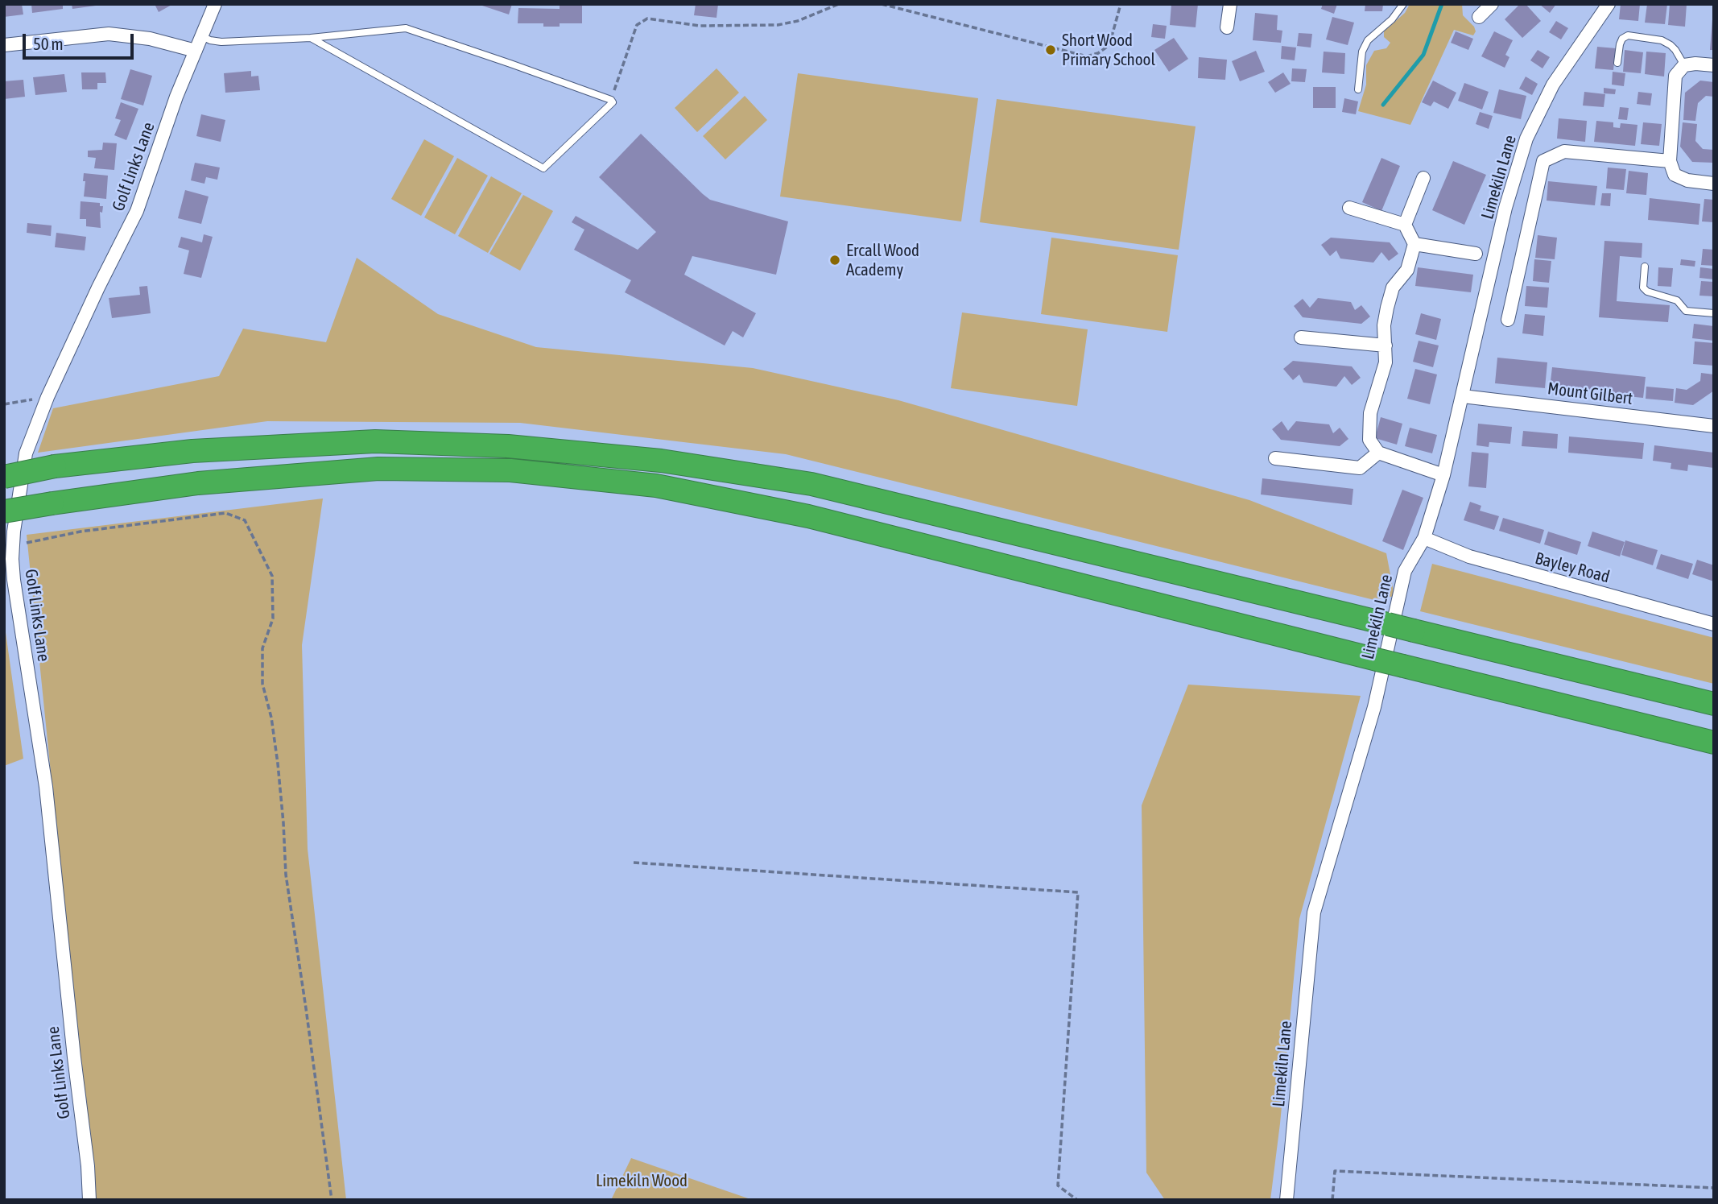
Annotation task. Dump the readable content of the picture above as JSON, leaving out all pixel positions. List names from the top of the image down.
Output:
{
  "streets": {
    "street": [
      "Golf Links Lane",
      "Limekiln Lane",
      "Mount Gilbert",
      "Bayley Road"
    ]
  },
  "crossings": [
    ["Limekiln Lane", "Mount Gilbert"],
    ["Limekiln Lane", "Bayley Road"]
  ],
  "parks": ["Limekiln Wood"],
  "places": ["Short Wood Primary School", "Ercall Wood Academy"],
  "scale_bar": "50 m"
}
